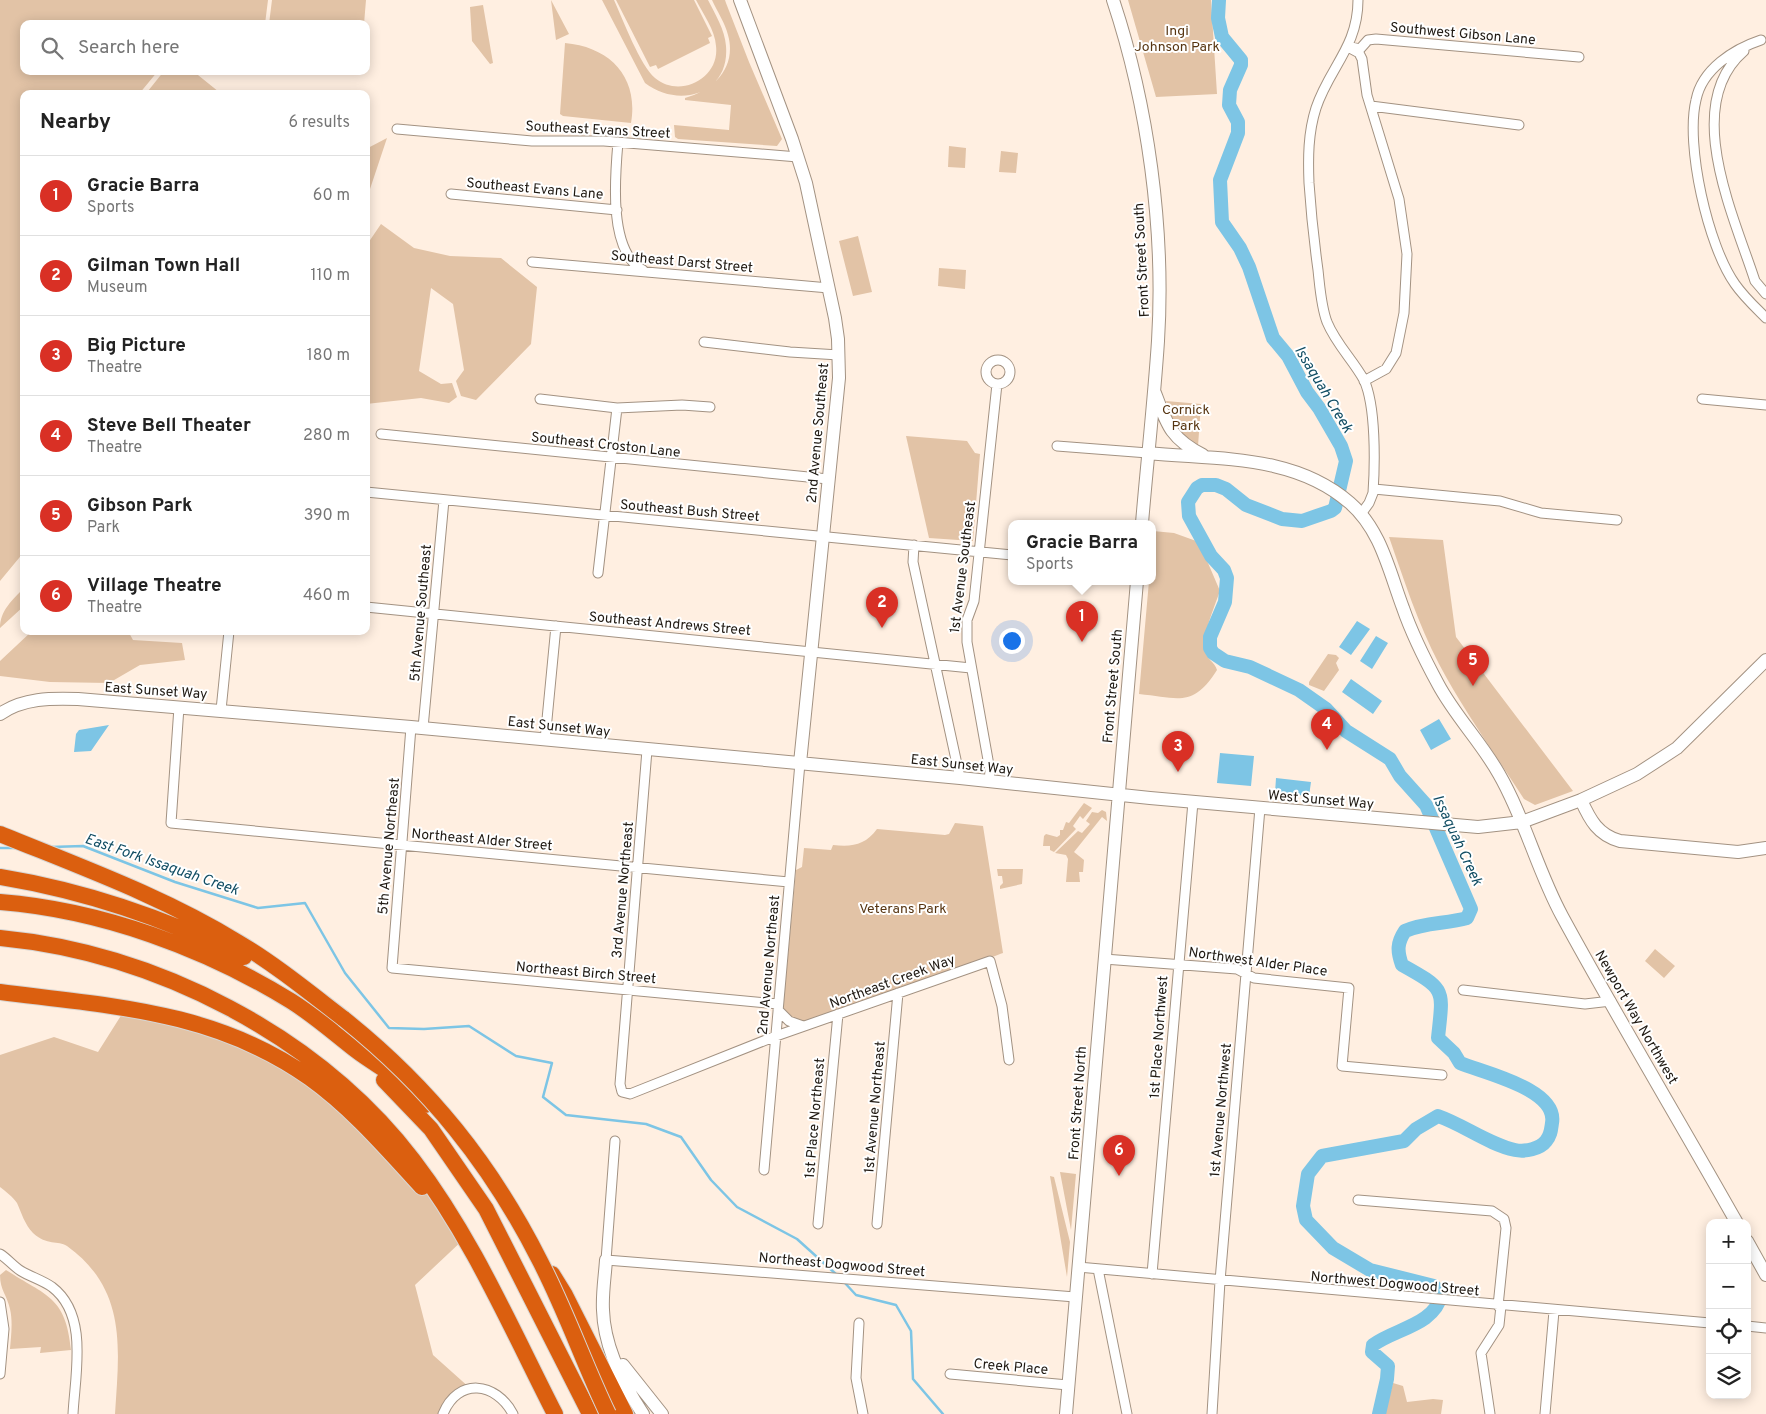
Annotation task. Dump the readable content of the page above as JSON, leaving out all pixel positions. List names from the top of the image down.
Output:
{
  "streets": {
    "street": [
      "Southwest Gibson Lane",
      "Southeast Evans Street",
      "Southeast Evans Lane",
      "Front Street South",
      "Southeast Darst Street",
      "2nd Avenue Southeast",
      "Southeast Croston Lane",
      "Southeast Bush Street",
      "1st Avenue Southeast",
      "5th Avenue Southeast",
      "Southeast Andrews Street",
      "East Sunset Way",
      "West Sunset Way",
      "Northeast Alder Street",
      "5th Avenue Northeast",
      "3rd Avenue Northeast",
      "Northwest Alder Place",
      "2nd Avenue Northeast",
      "Northeast Birch Street",
      "Northeast Creek Way",
      "Newport Way Northwest",
      "1st Place Northwest",
      "Front Street North",
      "1st Avenue Northeast",
      "1st Avenue Northwest",
      "1st Place Northeast",
      "Northeast Dogwood Street",
      "Northwest Dogwood Street",
      "Creek Place"
    ]
  },
  "crossings": [
    ["Southeast Evans Street", "2nd Avenue Southeast"],
    ["Front Street South", "East Sunset Way"],
    ["Front Street South", "West Sunset Way"],
    ["Front Street South", "Newport Way Northwest"],
    ["Front Street South", "Front Street North"],
    ["Southeast Darst Street", "2nd Avenue Southeast"],
    ["2nd Avenue Southeast", "Southeast Croston Lane"],
    ["2nd Avenue Southeast", "Southeast Bush Street"],
    ["2nd Avenue Southeast", "Southeast Andrews Street"],
    ["2nd Avenue Southeast", "East Sunset Way"],
    ["2nd Avenue Southeast", "2nd Avenue Northeast"],
    ["Southeast Bush Street", "1st Avenue Southeast"],
    ["Southeast Bush Street", "5th Avenue Southeast"],
    ["1st Avenue Southeast", "Southeast Andrews Street"],
    ["1st Avenue Southeast", "East Sunset Way"],
    ["5th Avenue Southeast", "Southeast Andrews Street"],
    ["5th Avenue Southeast", "East Sunset Way"],
    ["5th Avenue Southeast", "5th Avenue Northeast"],
    ["East Sunset Way", "West Sunset Way"],
    ["East Sunset Way", "Northeast Alder Street"],
    ["East Sunset Way", "5th Avenue Northeast"],
    ["East Sunset Way", "3rd Avenue Northeast"],
    ["East Sunset Way", "2nd Avenue Northeast"],
    ["East Sunset Way", "Front Street North"],
    ["West Sunset Way", "Newport Way Northwest"],
    ["West Sunset Way", "1st Place Northwest"],
    ["West Sunset Way", "Front Street North"],
    ["West Sunset Way", "1st Avenue Northwest"],
    ["Northeast Alder Street", "5th Avenue Northeast"],
    ["Northeast Alder Street", "3rd Avenue Northeast"],
    ["Northeast Alder Street", "2nd Avenue Northeast"],
    ["5th Avenue Northeast", "Northeast Birch Street"],
    ["3rd Avenue Northeast", "Northeast Birch Street"],
    ["3rd Avenue Northeast", "Northeast Creek Way"],
    ["Northwest Alder Place", "1st Place Northwest"],
    ["Northwest Alder Place", "Front Street North"],
    ["Northwest Alder Place", "1st Avenue Northwest"],
    ["2nd Avenue Northeast", "Northeast Birch Street"],
    ["2nd Avenue Northeast", "Northeast Creek Way"],
    ["Northeast Creek Way", "1st Avenue Northeast"],
    ["Northeast Creek Way", "1st Place Northeast"],
    ["1st Place Northwest", "Northwest Dogwood Street"],
    ["Front Street North", "Northeast Dogwood Street"],
    ["Front Street North", "Northwest Dogwood Street"],
    ["Front Street North", "Creek Place"],
    ["1st Avenue Northwest", "Northwest Dogwood Street"]
  ],
  "water": ["Issaquah Creek", "East Fork Issaquah Creek"],
  "parks": ["Ingi Johnson Park", "Cornick Park", "Veterans Park"],
  "page": {
    "search": "Search here",
    "heading": ["Nearby", "6 results"],
    "list": [
      {
        "mark": "1",
        "name": "Gracie Barra",
        "note": "Sports",
        "value": "60 m"
      },
      {
        "mark": "2",
        "name": "Gilman Town Hall",
        "note": "Museum",
        "value": "110 m"
      },
      {
        "mark": "3",
        "name": "Big Picture",
        "note": "Theatre",
        "value": "180 m"
      },
      {
        "mark": "4",
        "name": "Steve Bell Theater",
        "note": "Theatre",
        "value": "280 m"
      },
      {
        "mark": "5",
        "name": "Gibson Park",
        "note": "Park",
        "value": "390 m"
      },
      {
        "mark": "6",
        "name": "Village Theatre",
        "note": "Theatre",
        "value": "460 m"
      }
    ],
    "popup": ["Gracie Barra", "Sports"],
    "pins": [
      "2",
      "1",
      "5",
      "4",
      "3",
      "6"
    ],
    "map_buttons": ["+", "−"]
  }
}
